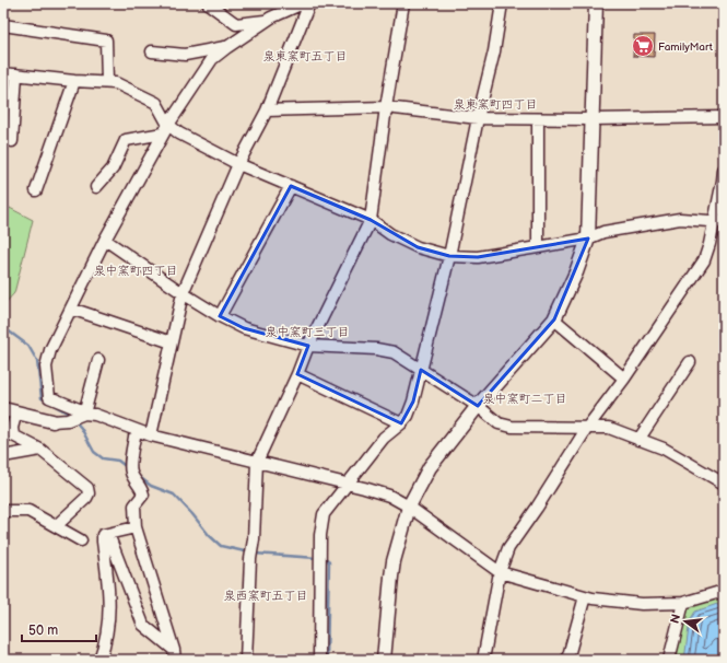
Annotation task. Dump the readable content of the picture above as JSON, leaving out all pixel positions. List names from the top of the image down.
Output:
{
  "districts": [
    "泉東窯町五丁目",
    "泉東窯町四丁目",
    "泉中窯町四丁目",
    "泉中窯町三丁目",
    "泉中窯町二丁目",
    "泉西窯町五丁目"
  ],
  "places": {
    "supermarket": ["FamilyMart"]
  },
  "scale_bar": "50 m",
  "north": "left"
}
